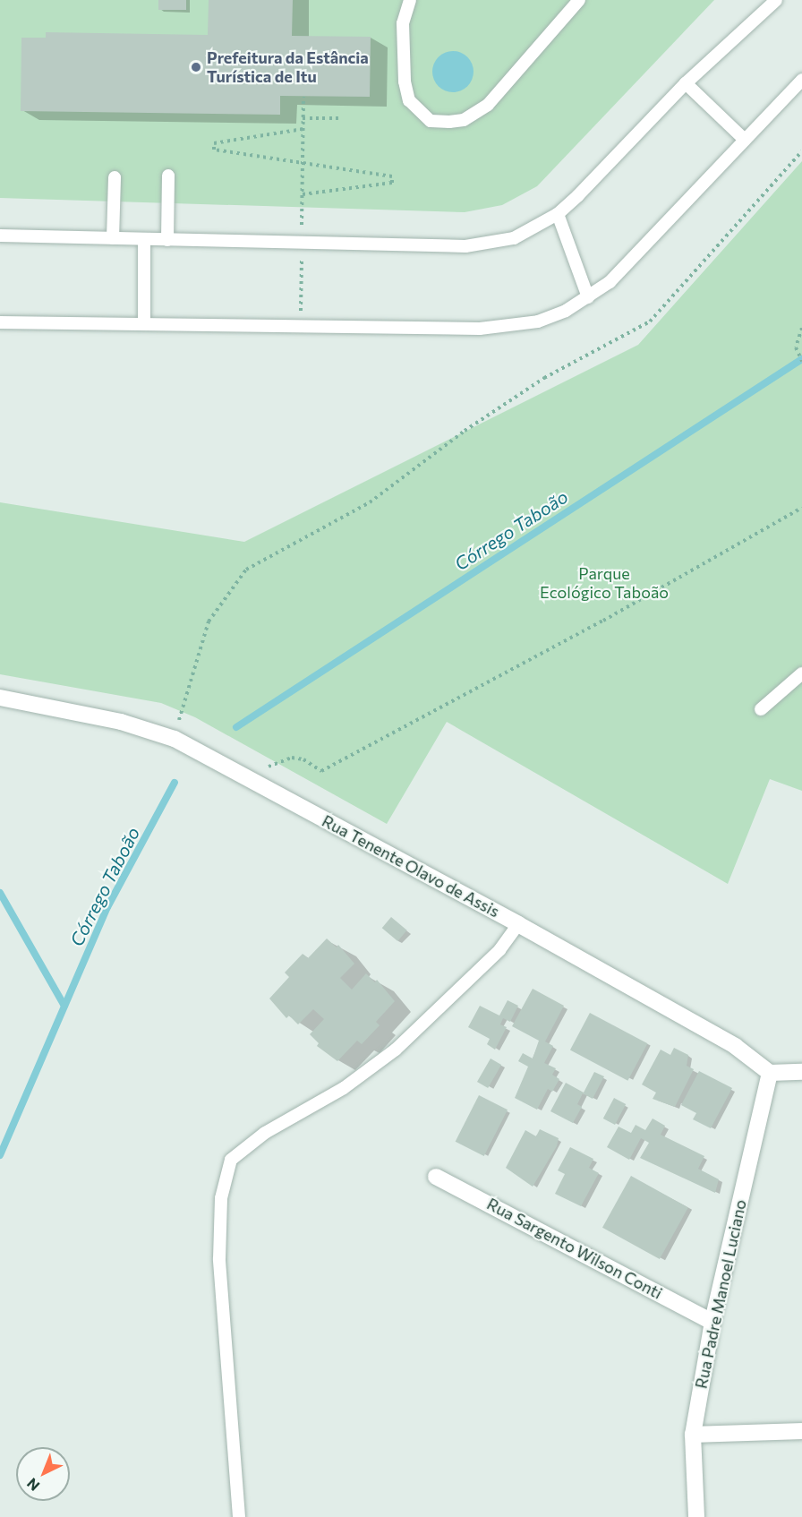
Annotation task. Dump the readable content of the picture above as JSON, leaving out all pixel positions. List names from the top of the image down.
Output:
{
  "streets": {
    "street": ["Rua Tenente Olavo de Assis", "Rua Sargento Wilson Conti", "Rua Padre Manoel Luciano"]
  },
  "crossings": [
    ["Rua Tenente Olavo de Assis", "Rua Padre Manoel Luciano"],
    ["Rua Sargento Wilson Conti", "Rua Padre Manoel Luciano"]
  ],
  "water": ["Córrego Taboão"],
  "parks": ["Parque Ecológico Taboão"],
  "places": ["Prefeitura da Estância Turística de Itu"],
  "north": "bottom left"
}
